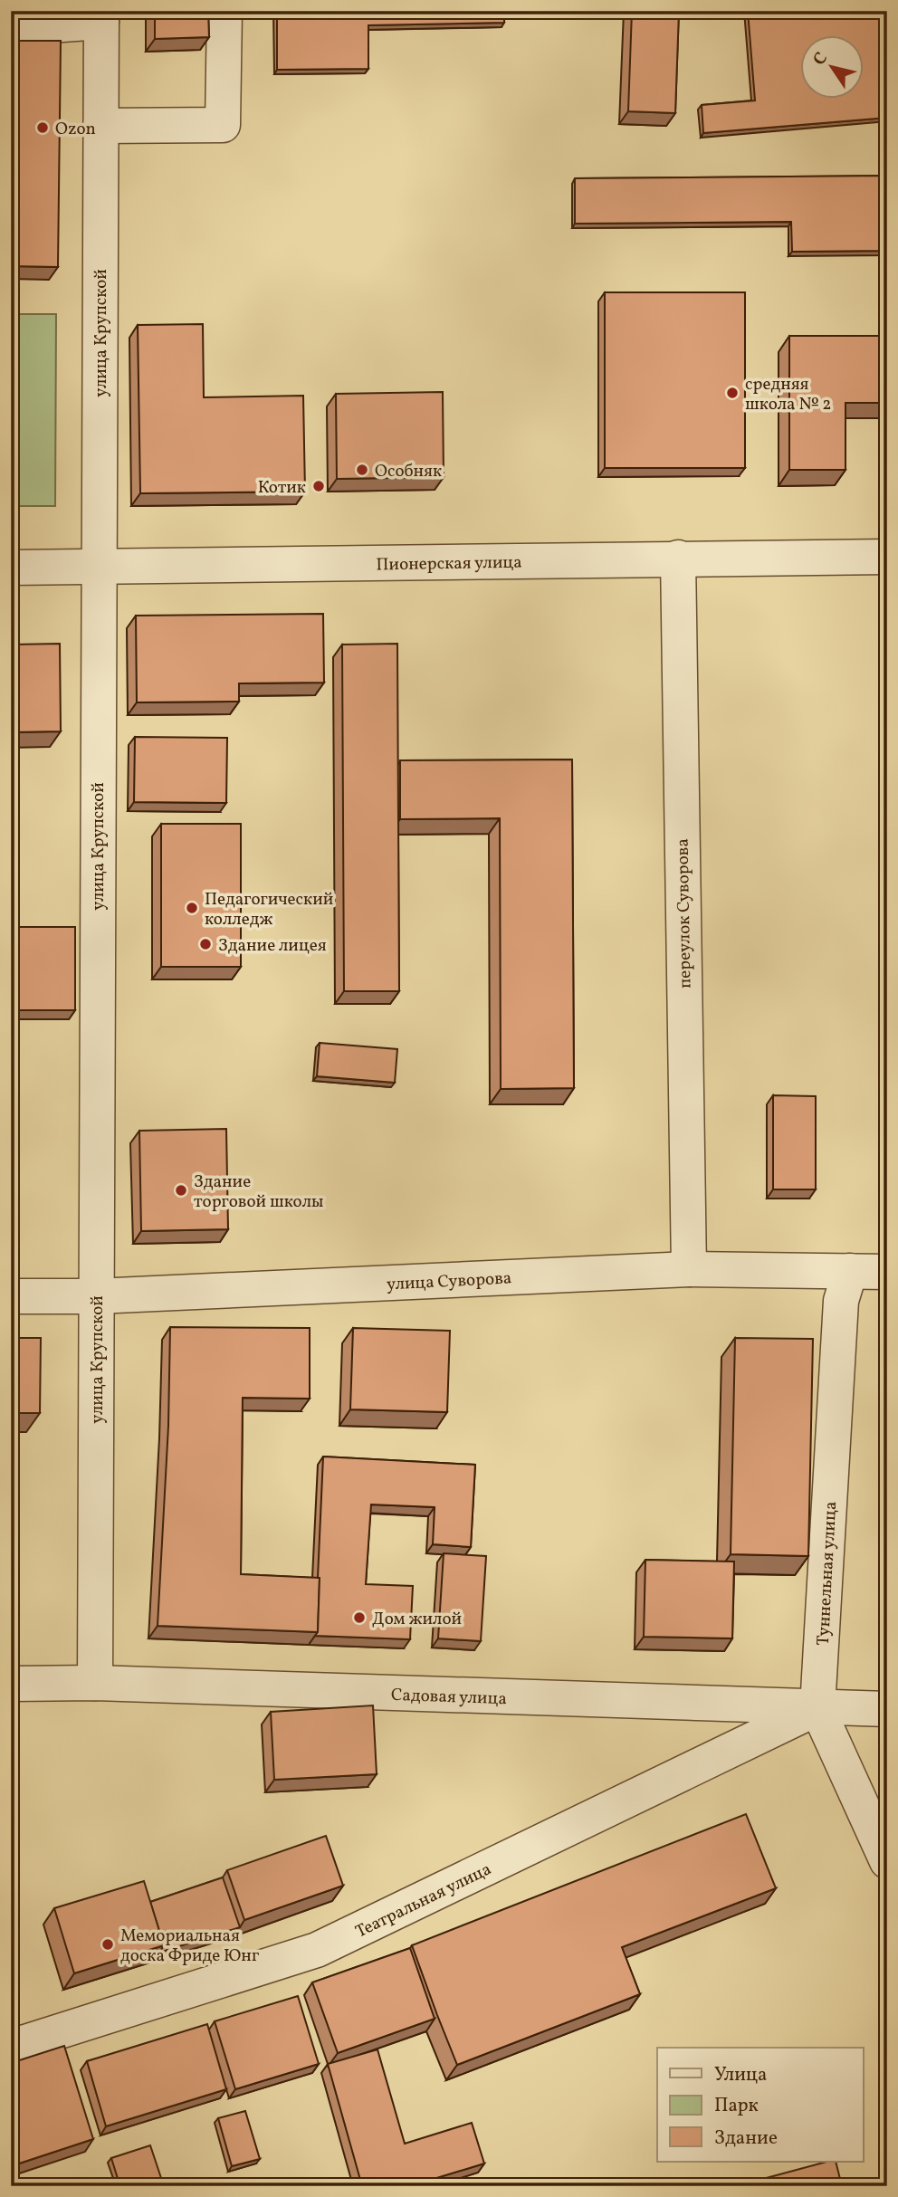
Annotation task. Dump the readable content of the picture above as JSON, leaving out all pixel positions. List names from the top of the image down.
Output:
{
  "streets": {
    "street": [
      "улица Крупской",
      "Пионерская улица",
      "переулок Суворова",
      "улица Суворова",
      "Туннельная улица",
      "Садовая улица",
      "Театральная улица"
    ]
  },
  "crossings": [
    ["улица Крупской", "Пионерская улица"],
    ["улица Крупской", "улица Суворова"],
    ["улица Крупской", "Садовая улица"],
    ["Пионерская улица", "переулок Суворова"],
    ["переулок Суворова", "улица Суворова"],
    ["улица Суворова", "Туннельная улица"],
    ["Туннельная улица", "Садовая улица"],
    ["Туннельная улица", "Театральная улица"],
    ["Садовая улица", "Театральная улица"]
  ],
  "places": [
    "Ozon",
    "средняя школа № 2",
    "Особняк",
    "Котик",
    "Педагогический колледж",
    "Здание лицея",
    "Здание торговой школы",
    "Дом жилой",
    "Мемориальная доска Фриде Юнг"
  ],
  "legend": ["Улица", "Парк", "Здание"],
  "north": "top left"
}
